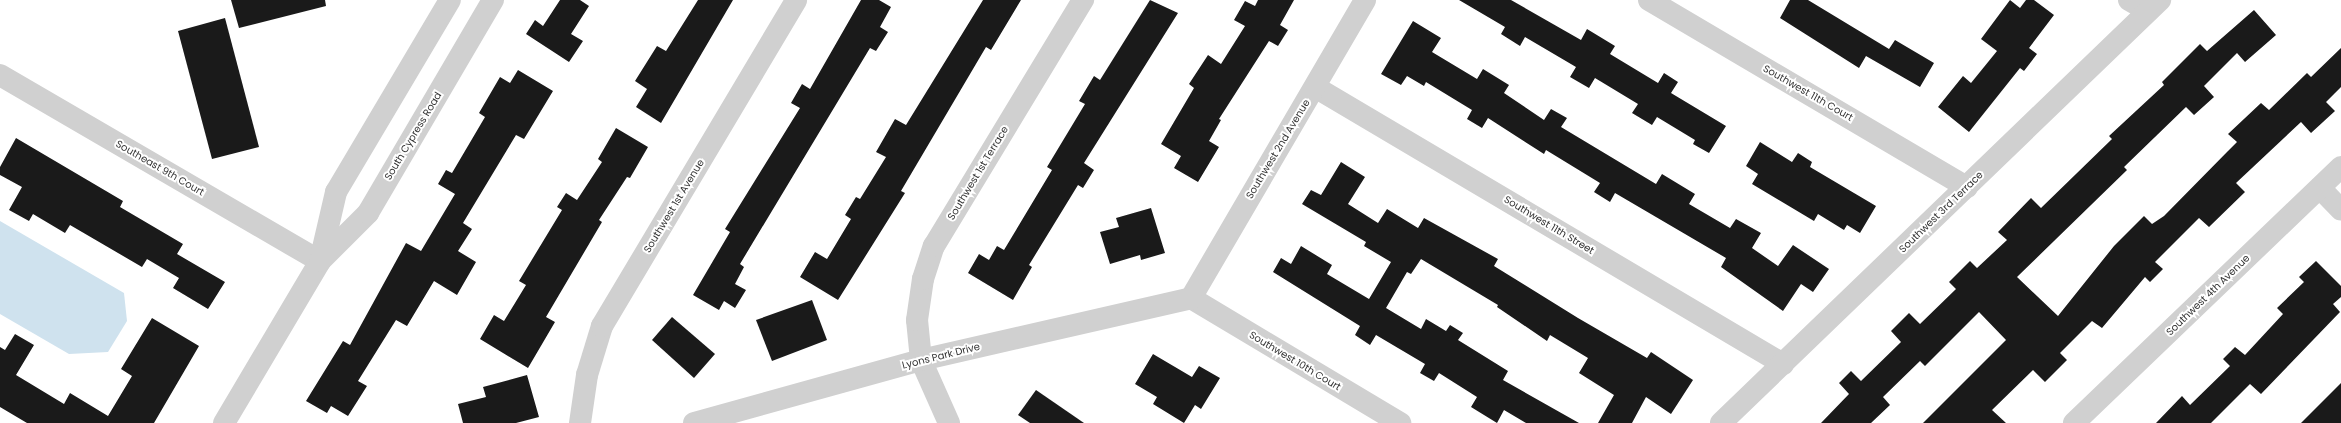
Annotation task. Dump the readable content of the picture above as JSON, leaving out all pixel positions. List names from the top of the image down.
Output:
{
  "streets": {
    "street": [
      "Southwest 11th Court",
      "South Cypress Road",
      "Southwest 2nd Avenue",
      "Southeast 9th Court",
      "Southwest 1st Terrace",
      "Southwest 1st Avenue",
      "Southwest 3rd Terrace",
      "Southwest 11th Street",
      "Southwest 4th Avenue",
      "Lyons Park Drive",
      "Southwest 10th Court"
    ]
  },
  "crossings": [
    ["Southwest 11th Court", "Southwest 3rd Terrace"],
    ["South Cypress Road", "Southeast 9th Court"],
    ["Southwest 2nd Avenue", "Southwest 11th Street"],
    ["Southwest 2nd Avenue", "Lyons Park Drive"],
    ["Southwest 2nd Avenue", "Southwest 10th Court"],
    ["Southwest 1st Terrace", "Lyons Park Drive"],
    ["Southwest 3rd Terrace", "Southwest 11th Street"],
    ["Lyons Park Drive", "Southwest 10th Court"]
  ]
}
